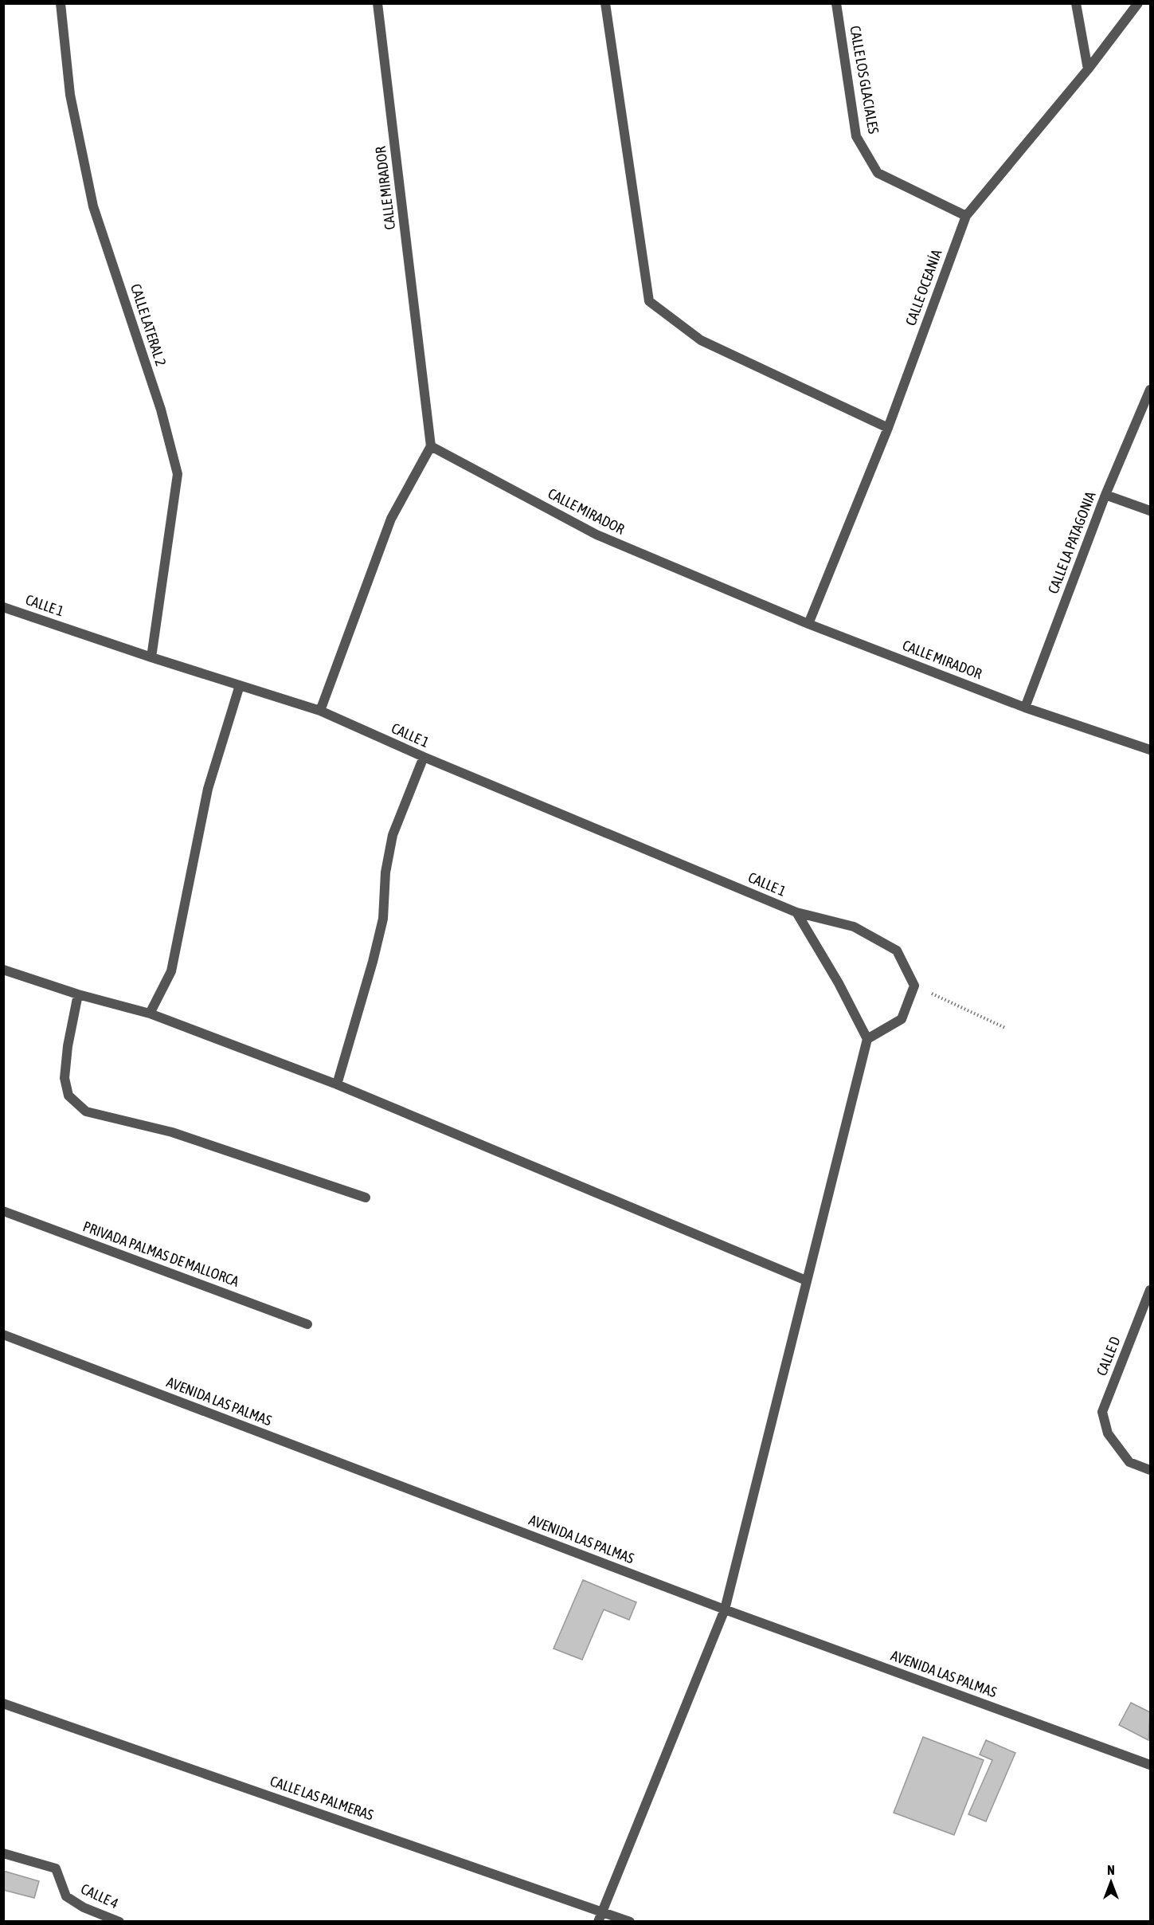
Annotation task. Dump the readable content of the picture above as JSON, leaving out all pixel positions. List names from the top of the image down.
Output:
{
  "streets": {
    "street": [
      "CALLE LOS GLACIALES",
      "CALLE MIRADOR",
      "CALLE OCEANÍA",
      "CALLE LATERAL 2",
      "CALLE LA PATAGONIA",
      "CALLE 1",
      "PRIVADA PALMAS DE MALLORCA",
      "CALLE D",
      "AVENIDA LAS PALMAS",
      "CALLE LAS PALMERAS",
      "CALLE 4"
    ]
  },
  "crossings": [
    ["CALLE LOS GLACIALES", "CALLE OCEANÍA"],
    ["CALLE MIRADOR", "CALLE OCEANÍA"],
    ["CALLE MIRADOR", "CALLE LA PATAGONIA"],
    ["CALLE LATERAL 2", "CALLE 1"]
  ],
  "north": "top"
}
